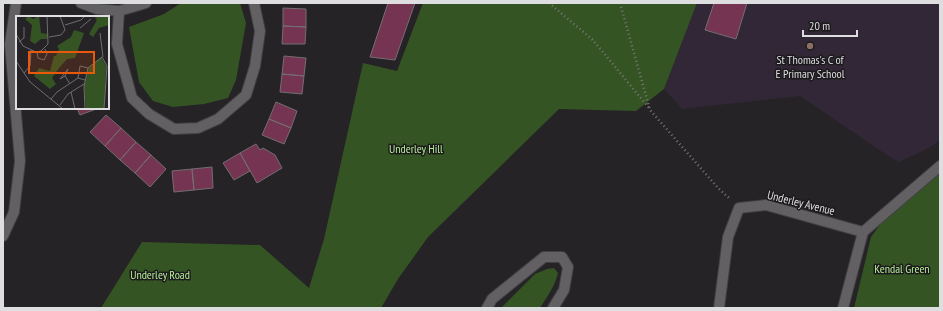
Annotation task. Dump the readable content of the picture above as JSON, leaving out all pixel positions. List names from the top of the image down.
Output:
{
  "streets": {
    "street": ["Underley Avenue"]
  },
  "parks": ["Underley Hill", "Kendal Green", "Underley Road"],
  "places": ["St Thomas's C of E Primary School"],
  "scale_bar": "20 m"
}
